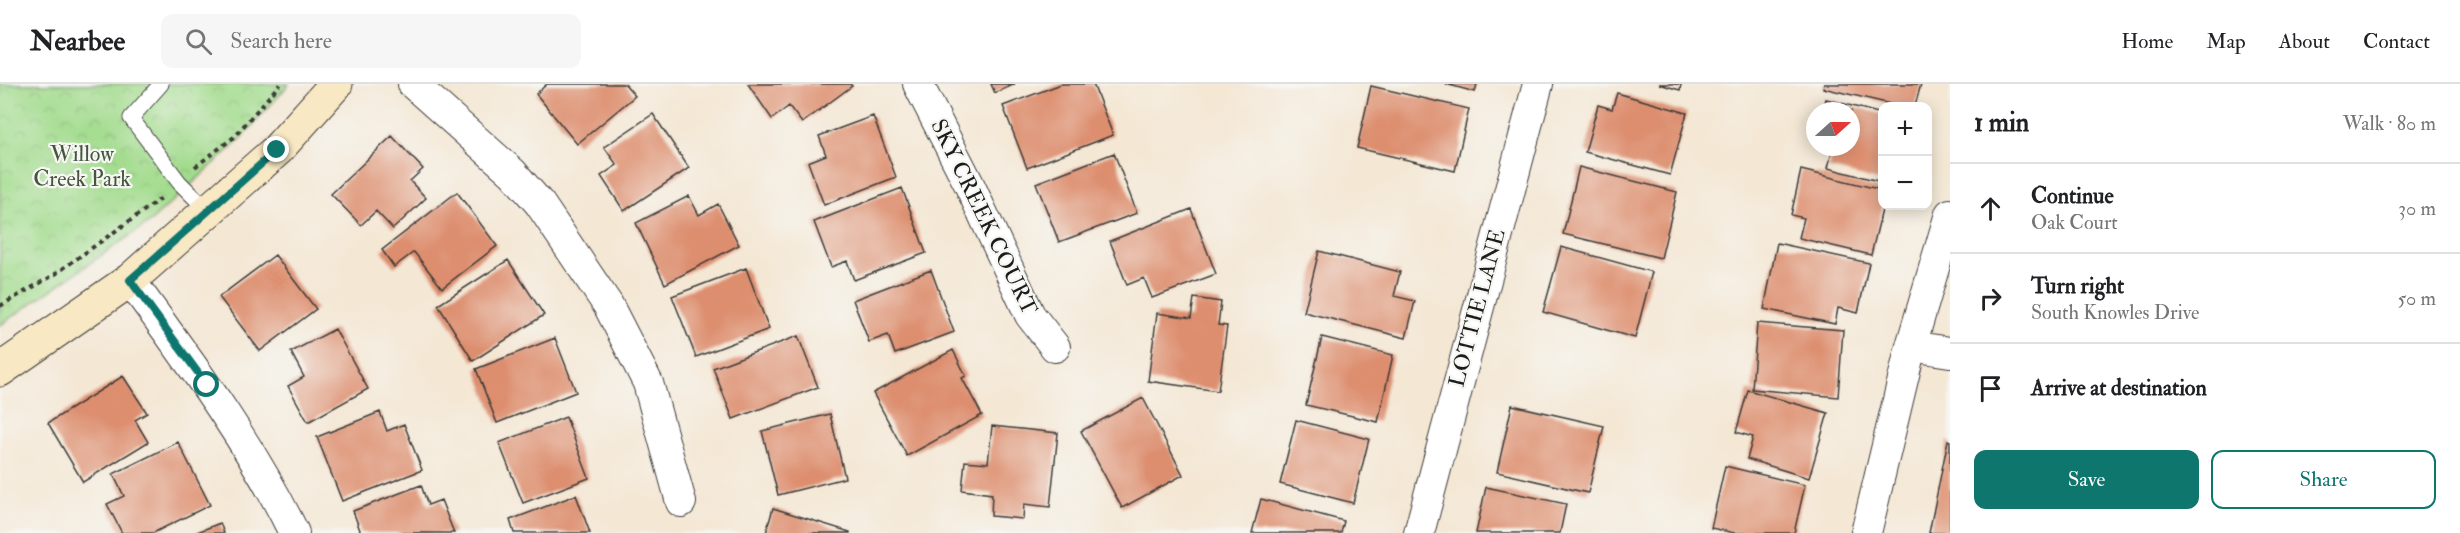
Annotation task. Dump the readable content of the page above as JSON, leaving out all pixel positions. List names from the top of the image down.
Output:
{
  "streets": {
    "street": ["SKY CREEK COURT", "LOTTIE LANE"]
  },
  "parks": ["Willow Creek Park"],
  "north": "right",
  "page": {
    "header": "Nearbee",
    "search": "Search here",
    "nav": [
      "Home",
      "Map",
      "About",
      "Contact"
    ],
    "heading": ["1 min", "Walk · 80 m"],
    "map_buttons": ["+", "−"],
    "list": [
      ["Continue", "Oak Court", "30 m"],
      ["Turn right", "South Knowles Drive", "50 m"],
      "Arrive at destination"
    ],
    "buttons": ["Save", "Share"]
  }
}
